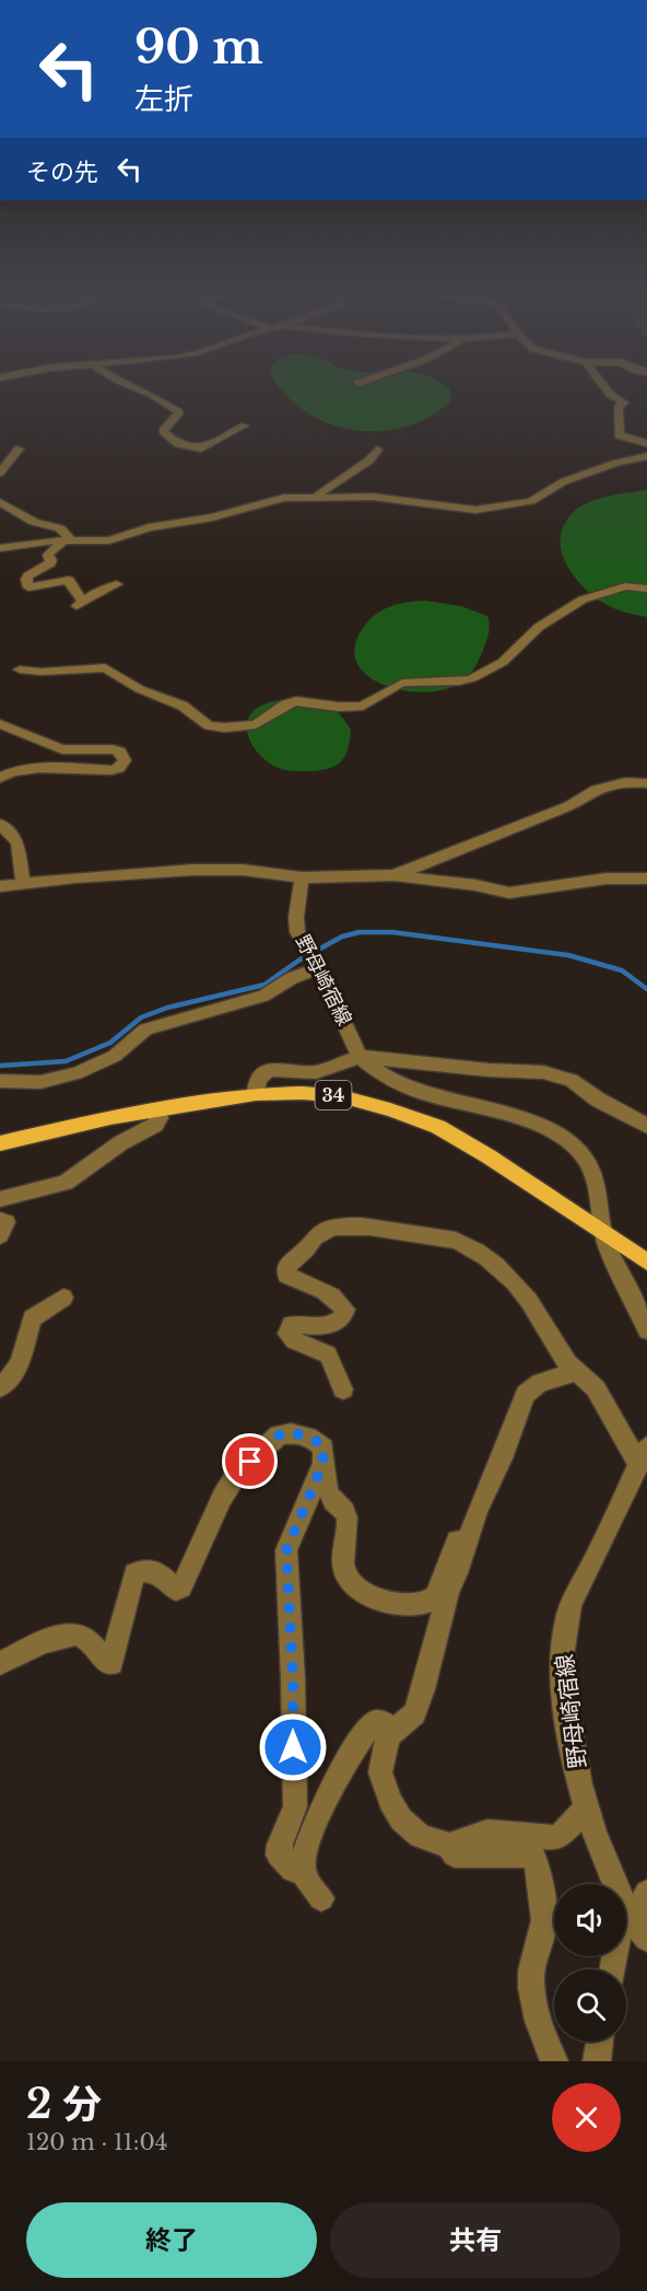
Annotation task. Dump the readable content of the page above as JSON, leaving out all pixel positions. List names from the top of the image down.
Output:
{
  "streets": {
    "main road": ["34"],
    "street": ["野母崎宿線"]
  },
  "crossings": [
    ["野母崎宿線", "34"]
  ],
  "page": {
    "turn": ["90 m", "左折"],
    "then": "その先",
    "heading": ["2 分", "120 m · 11:04"],
    "buttons": ["終了", "共有"]
  }
}
